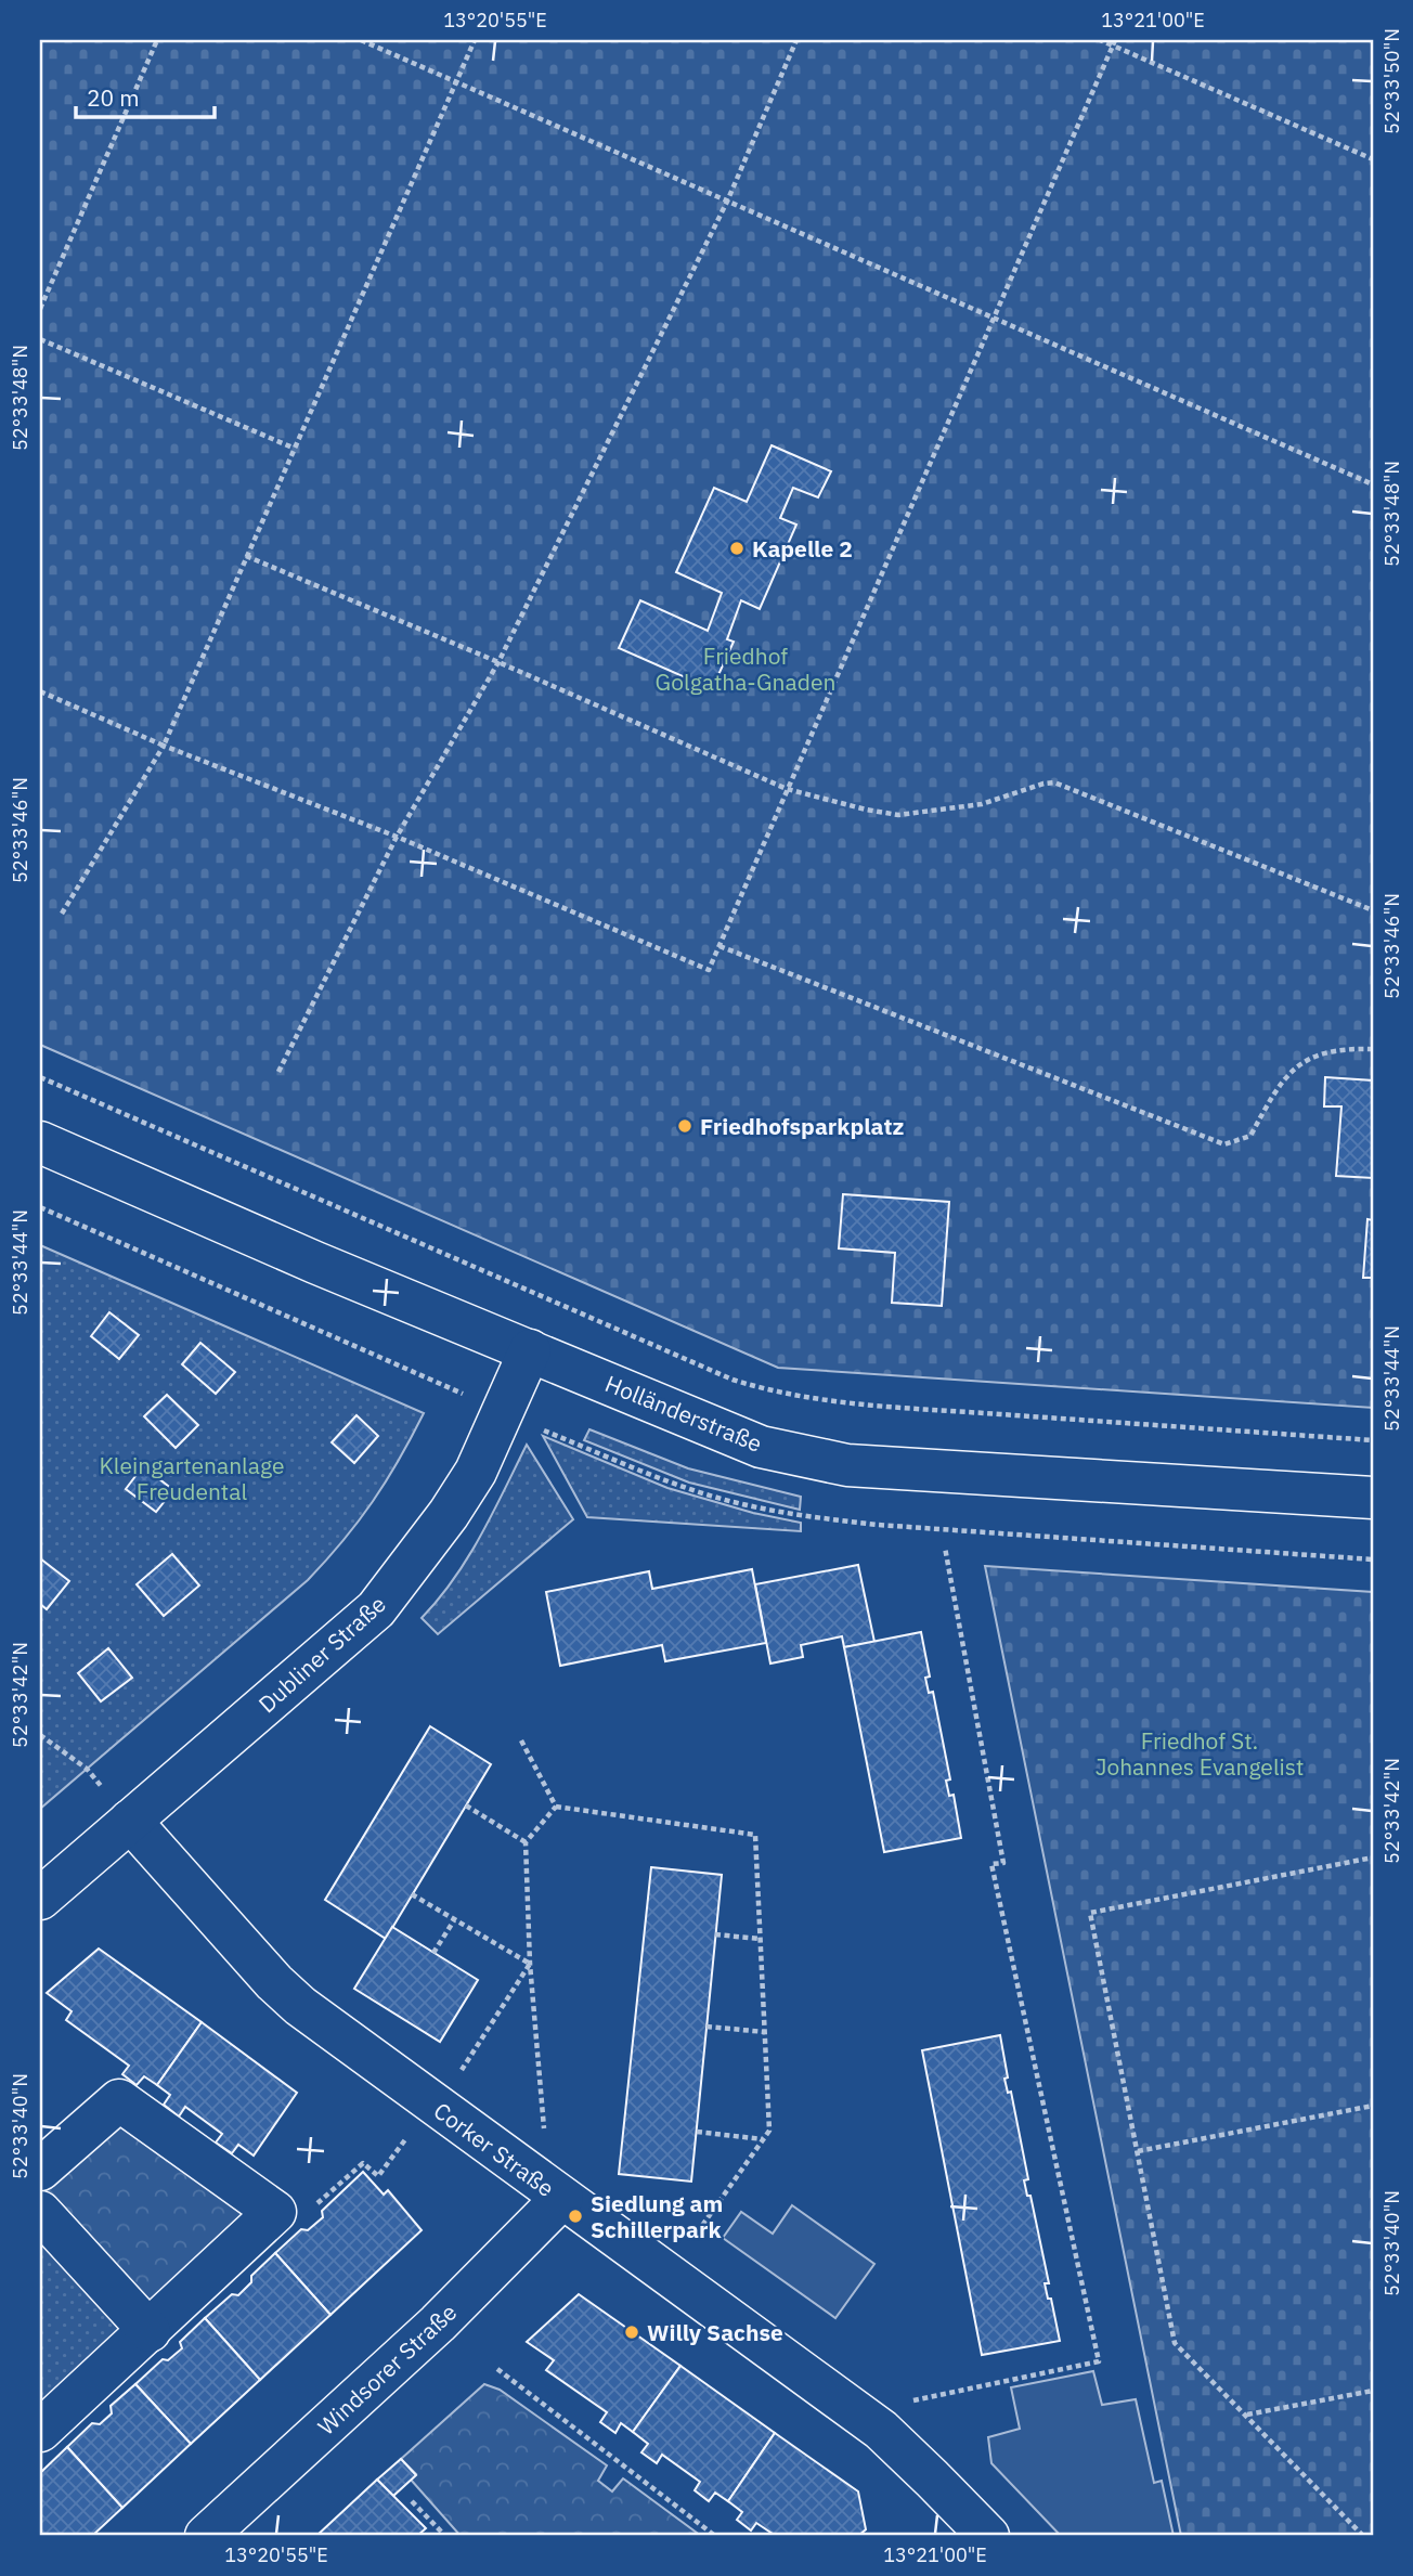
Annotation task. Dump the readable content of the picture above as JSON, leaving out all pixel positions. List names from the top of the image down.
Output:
{
  "streets": {
    "street": [
      "Holländerstraße",
      "Dubliner Straße",
      "Corker Straße",
      "Windsorer Straße"
    ]
  },
  "crossings": [
    ["Holländerstraße", "Dubliner Straße"],
    ["Dubliner Straße", "Corker Straße"],
    ["Corker Straße", "Windsorer Straße"]
  ],
  "parks": ["Friedhof Golgatha-Gnaden", "Kleingartenanlage Freudental", "Friedhof St. Johannes Evangelist"],
  "places": [
    "Kapelle 2",
    "Friedhofsparkplatz",
    "Siedlung am Schillerpark",
    "Willy Sachse"
  ],
  "scale_bar": "20 m",
  "coordinates": [
    "13°20'55\"E",
    "13°21'00\"E",
    "52°33'50\"N",
    "52°33'48\"N",
    "52°33'46\"N",
    "52°33'44\"N",
    "52°33'42\"N",
    "52°33'40\"N"
  ]
}
